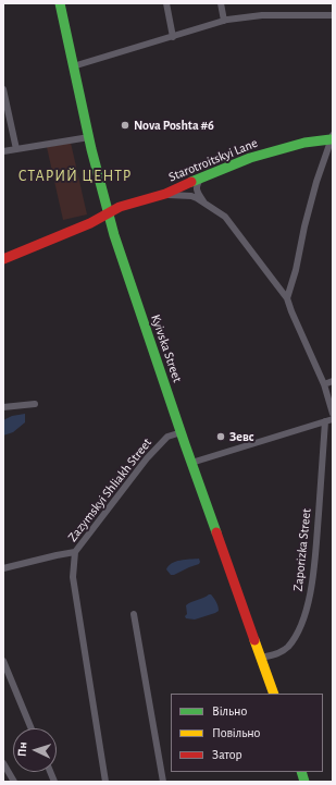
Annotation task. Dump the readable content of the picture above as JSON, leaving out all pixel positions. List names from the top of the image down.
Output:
{
  "streets": {
    "main road": ["Starotroitskyi Lane", "Kyivska Street"],
    "street": ["Zazymskyi Shliakh Street", "Zaporizka Street"]
  },
  "crossings": [
    ["Starotroitskyi Lane", "Kyivska Street"],
    ["Kyivska Street", "Zazymskyi Shliakh Street"],
    ["Kyivska Street", "Zaporizka Street"]
  ],
  "districts": ["СТАРИЙ ЦЕНТР"],
  "places": ["Nova Poshta #6", "Зевс"],
  "legend": ["Вільно", "Повільно", "Затор"],
  "north": "left"
}
